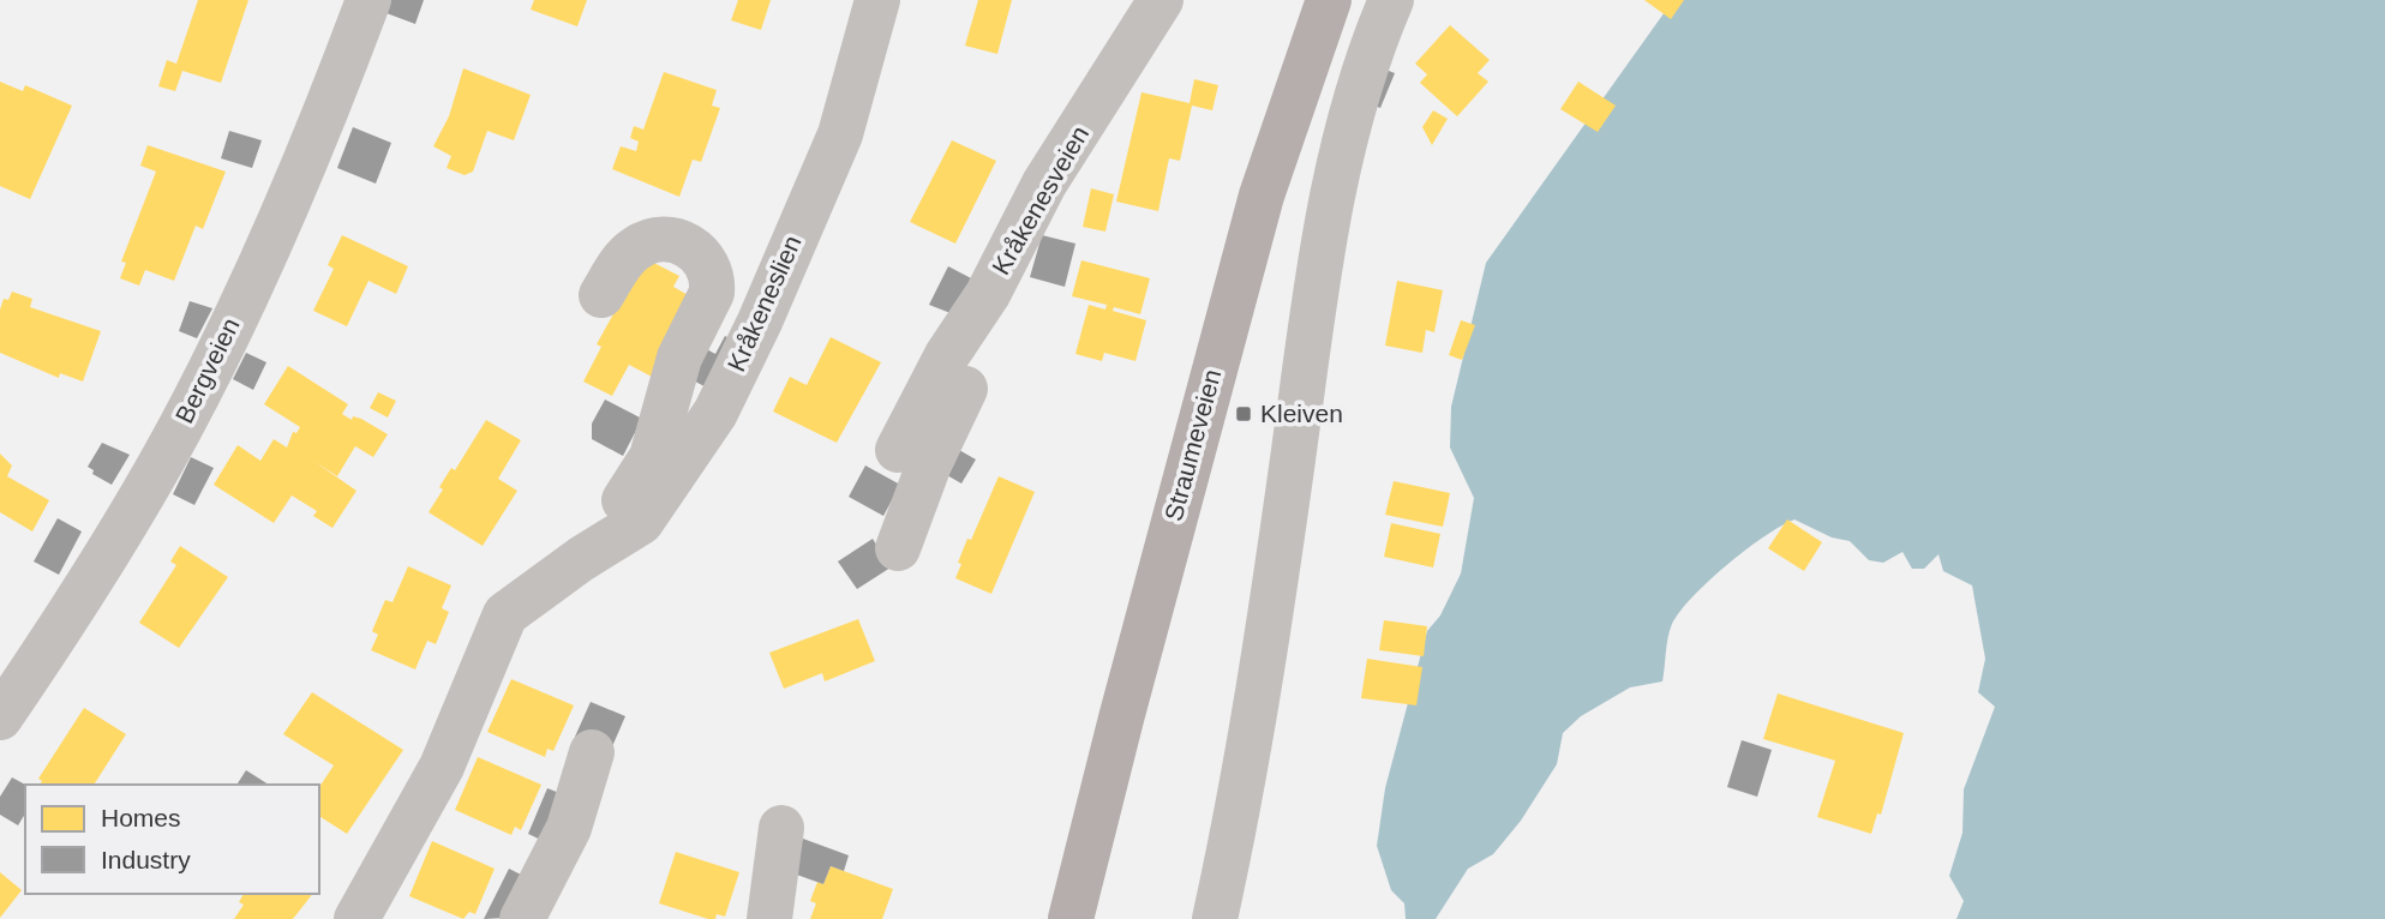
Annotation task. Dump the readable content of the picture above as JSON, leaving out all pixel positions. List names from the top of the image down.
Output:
{
  "streets": {
    "main road": ["Straumeveien"],
    "street": ["Kråkenesveien", "Kråkeneslien", "Bergveien"]
  },
  "places": {
    "transit": ["Kleiven"]
  },
  "legend": ["Homes", "Industry"]
}
